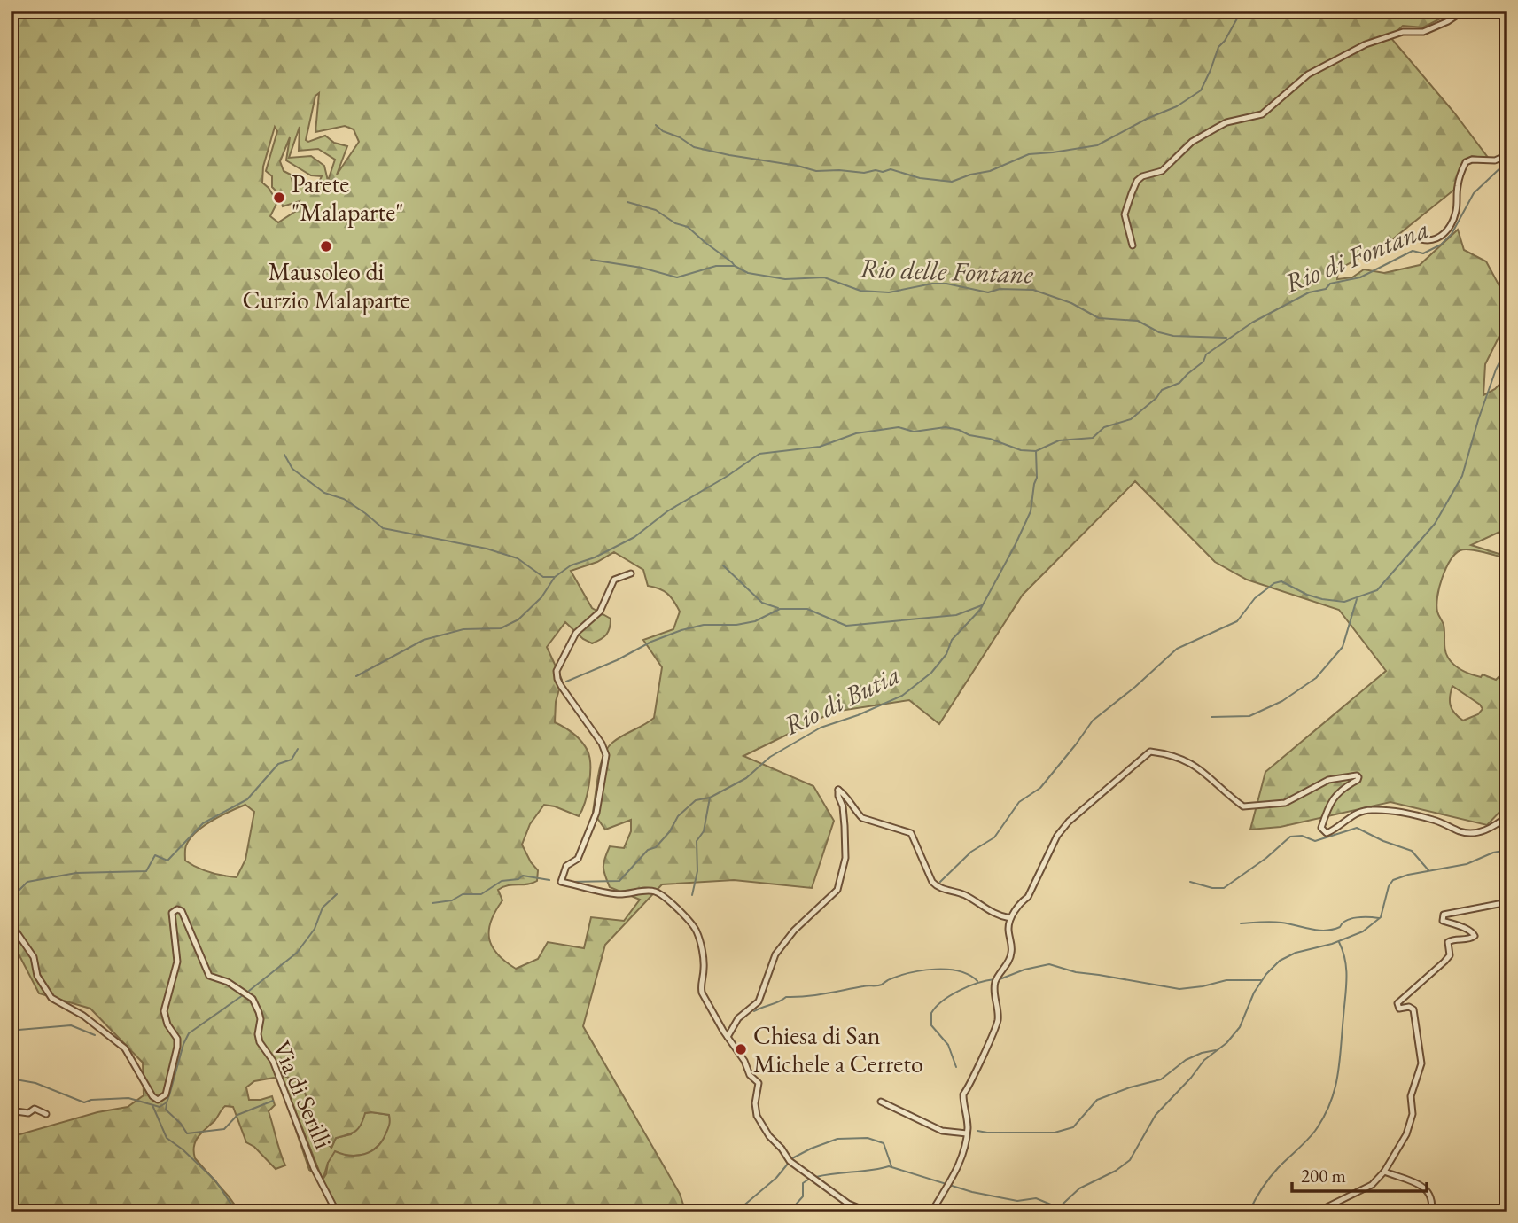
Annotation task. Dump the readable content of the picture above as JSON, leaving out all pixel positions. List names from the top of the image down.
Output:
{
  "streets": {
    "street": ["Via di Serilli"]
  },
  "water": ["Rio di Fontana", "Rio delle Fontane", "Rio di Butia"],
  "places": ["Parete \"Malaparte\"", "Mausoleo di Curzio Malaparte", "Chiesa di San Michele a Cerreto"],
  "scale_bar": "200 m"
}
